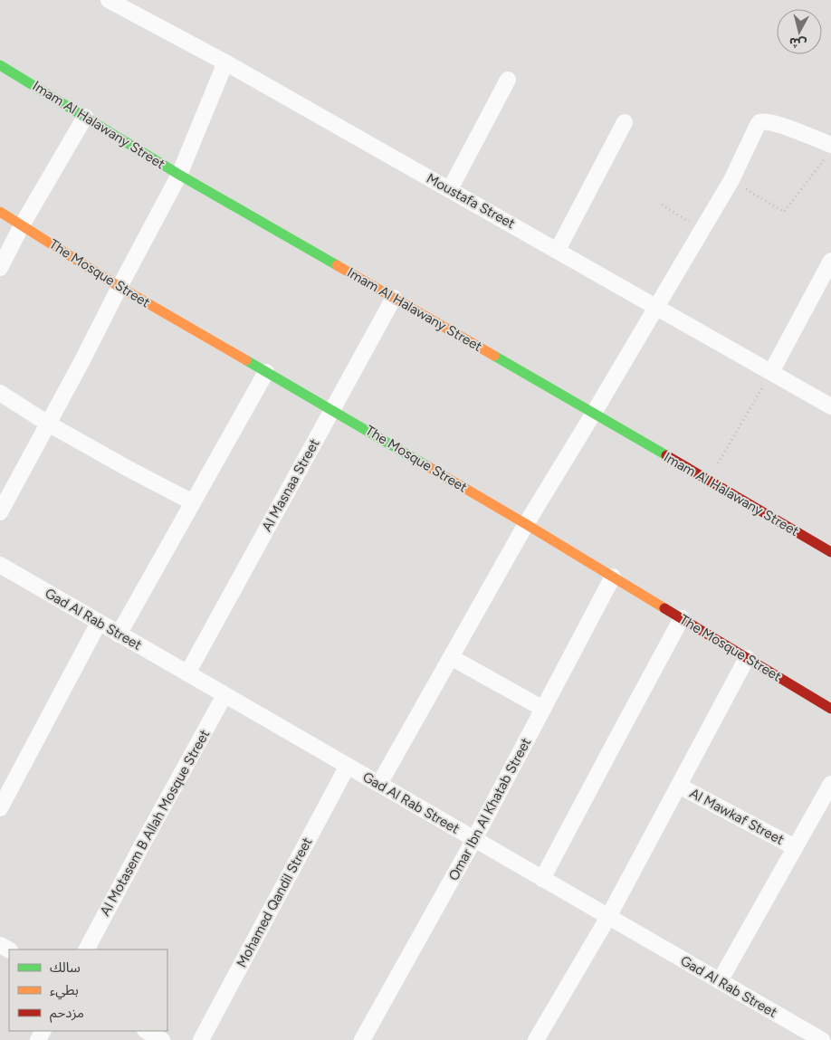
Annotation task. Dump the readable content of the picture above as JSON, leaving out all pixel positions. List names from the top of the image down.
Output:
{
  "streets": {
    "street": [
      "Imam Al Halawany Street",
      "Moustafa Street",
      "The Mosque Street",
      "Al Masnaa Street",
      "Gad Al Rab Street",
      "Omar Ibn Al Khatab Street",
      "Al Mawkaf Street",
      "Al Motasem B Allah Mosque Street",
      "Mohamed Qandil Street"
    ]
  },
  "crossings": [
    ["Imam Al Halawany Street", "Al Masnaa Street"],
    ["The Mosque Street", "Al Masnaa Street"],
    ["The Mosque Street", "Omar Ibn Al Khatab Street"],
    ["Al Masnaa Street", "Gad Al Rab Street"],
    ["Gad Al Rab Street", "Omar Ibn Al Khatab Street"],
    ["Gad Al Rab Street", "Al Motasem B Allah Mosque Street"],
    ["Gad Al Rab Street", "Mohamed Qandil Street"]
  ],
  "legend": ["سالك", "بطيء", "مزدحم"],
  "north": "bottom"
}
